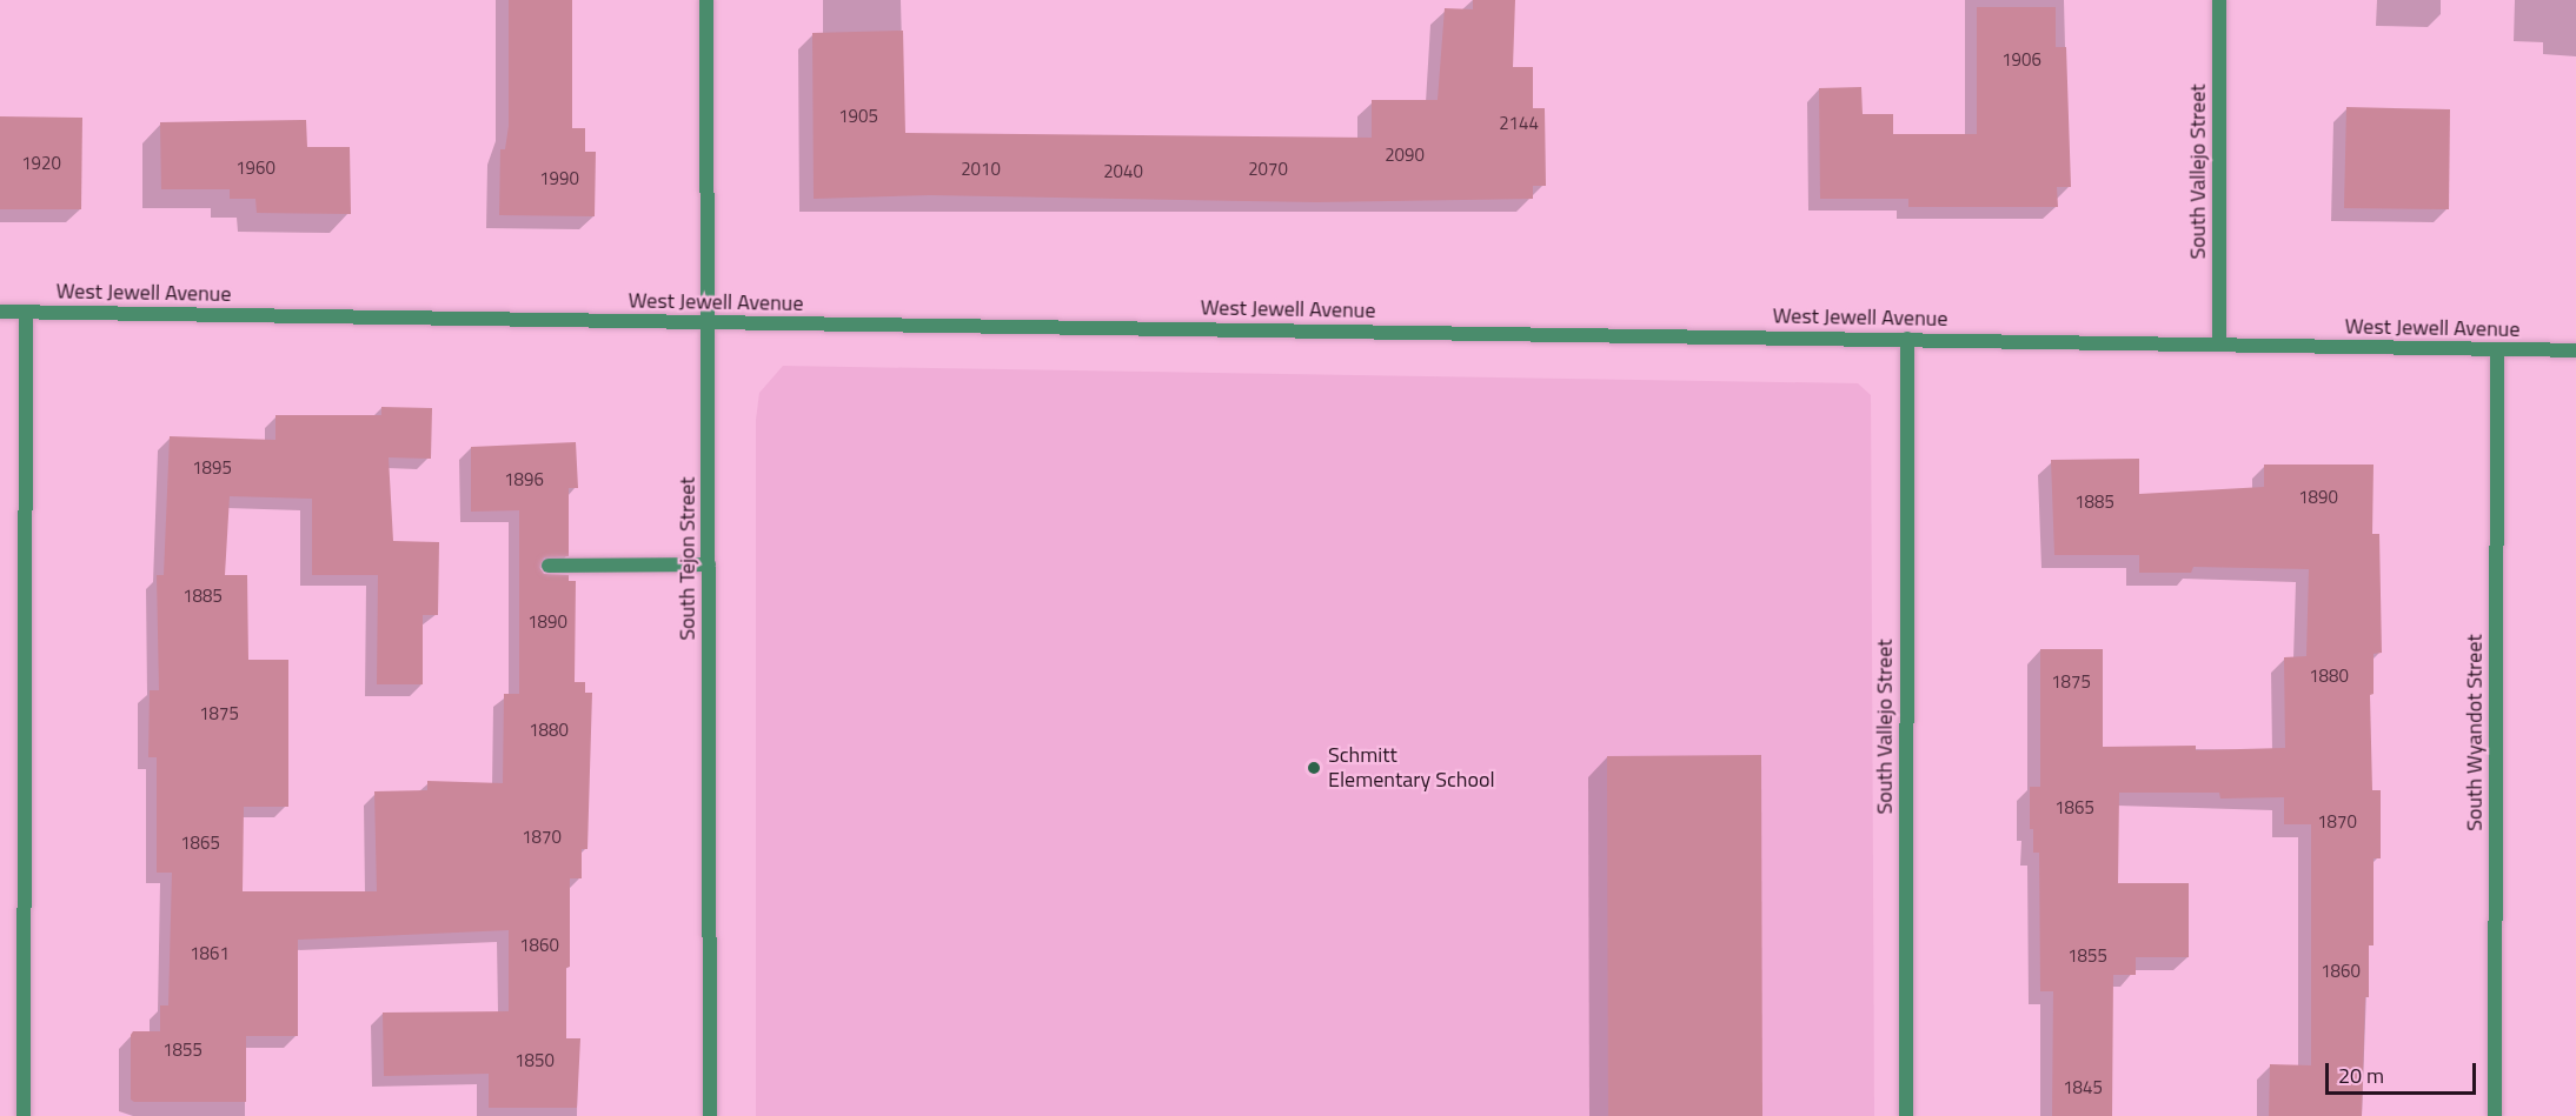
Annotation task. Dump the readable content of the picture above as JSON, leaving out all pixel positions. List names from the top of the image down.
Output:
{
  "streets": {
    "street": [
      "South Vallejo Street",
      "West Jewell Avenue",
      "South Tejon Street",
      "South Wyandot Street"
    ]
  },
  "crossings": [
    ["South Vallejo Street", "West Jewell Avenue"],
    ["West Jewell Avenue", "South Tejon Street"],
    ["West Jewell Avenue", "South Wyandot Street"]
  ],
  "places": ["Schmitt Elementary School"],
  "house_numbers": [
    "1906",
    "1905",
    "2144",
    "2090",
    "1920",
    "1960",
    "2010",
    "2070",
    "2040",
    "1990",
    "1895",
    "1896",
    "1890",
    "1885",
    "1885",
    "1890",
    "1880",
    "1875",
    "1875",
    "1880",
    "1865",
    "1870",
    "1870",
    "1865",
    "1860",
    "1861",
    "1855",
    "1860",
    "1855",
    "1850",
    "1845"
  ],
  "scale_bar": "20 m"
}
